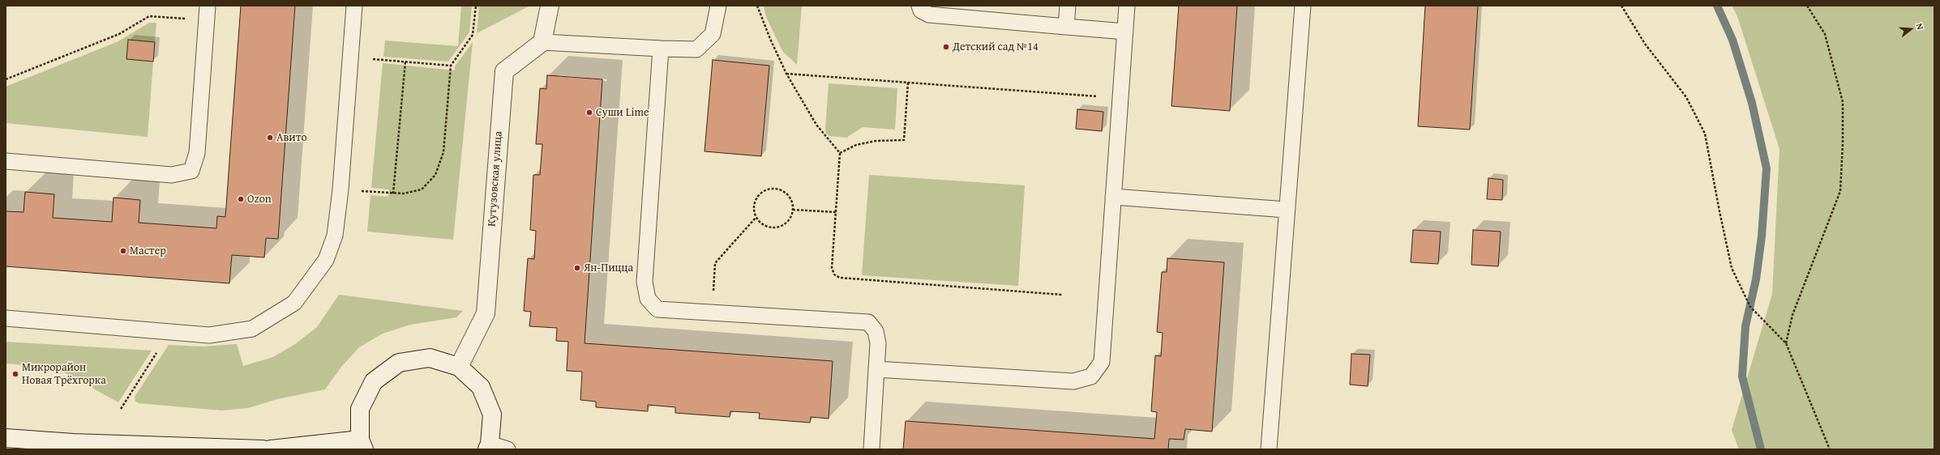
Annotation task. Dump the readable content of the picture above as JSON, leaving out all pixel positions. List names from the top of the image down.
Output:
{
  "streets": {
    "street": ["Кутузовская улица"]
  },
  "places": [
    "Детский сад №14",
    "Суши Lime",
    "Авито",
    "Ozon",
    "Мастер",
    "Ян-Пицца",
    "Микрорайон Новая Трёхгорка"
  ],
  "north": "right"
}
